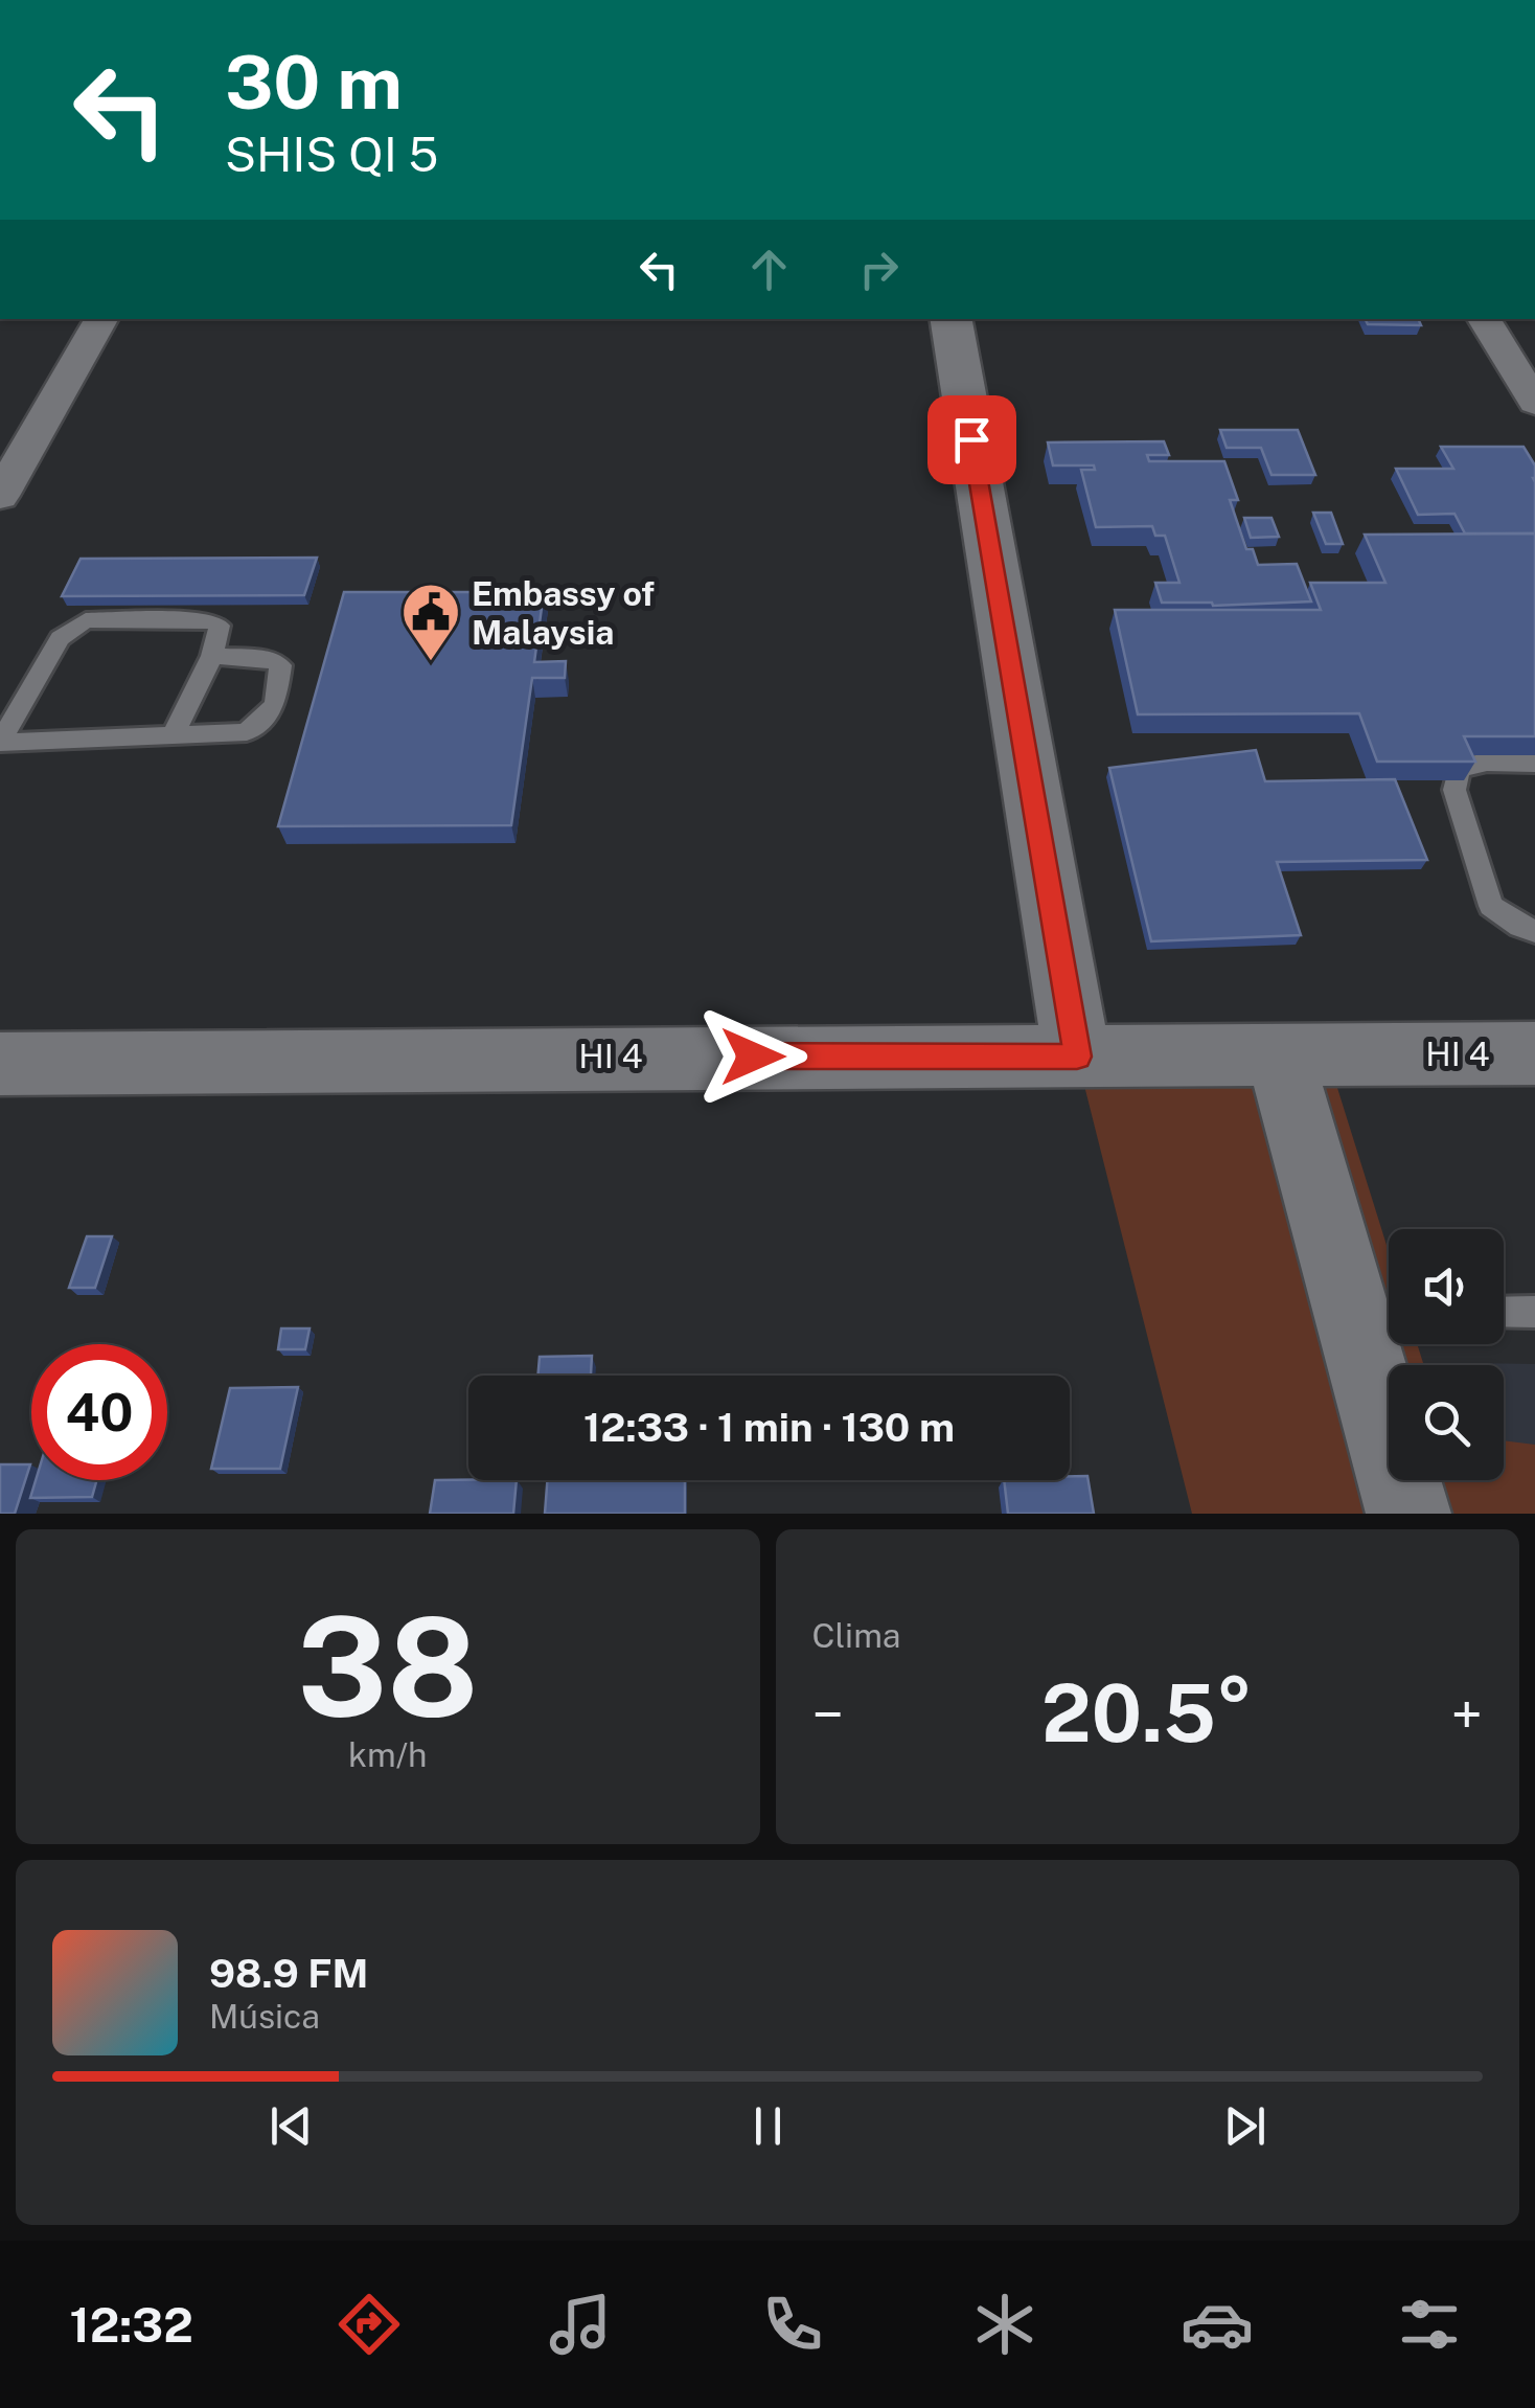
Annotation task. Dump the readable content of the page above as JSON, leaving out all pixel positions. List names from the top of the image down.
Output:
{
  "streets": {
    "street": ["HI 4"]
  },
  "places": {
    "public building": ["Embassy of Malaysia"]
  },
  "page": {
    "turn": ["30 m", "SHIS QI 5"],
    "limit": "40",
    "trip": "12:33 · 1 min · 130 m",
    "tile": [
      ["38", "km/h"],
      "Clima"
    ],
    "heat": ["−", "20.5°", "+"],
    "song": ["98.9 FM", "Música"],
    "tabs": "12:32"
  }
}
